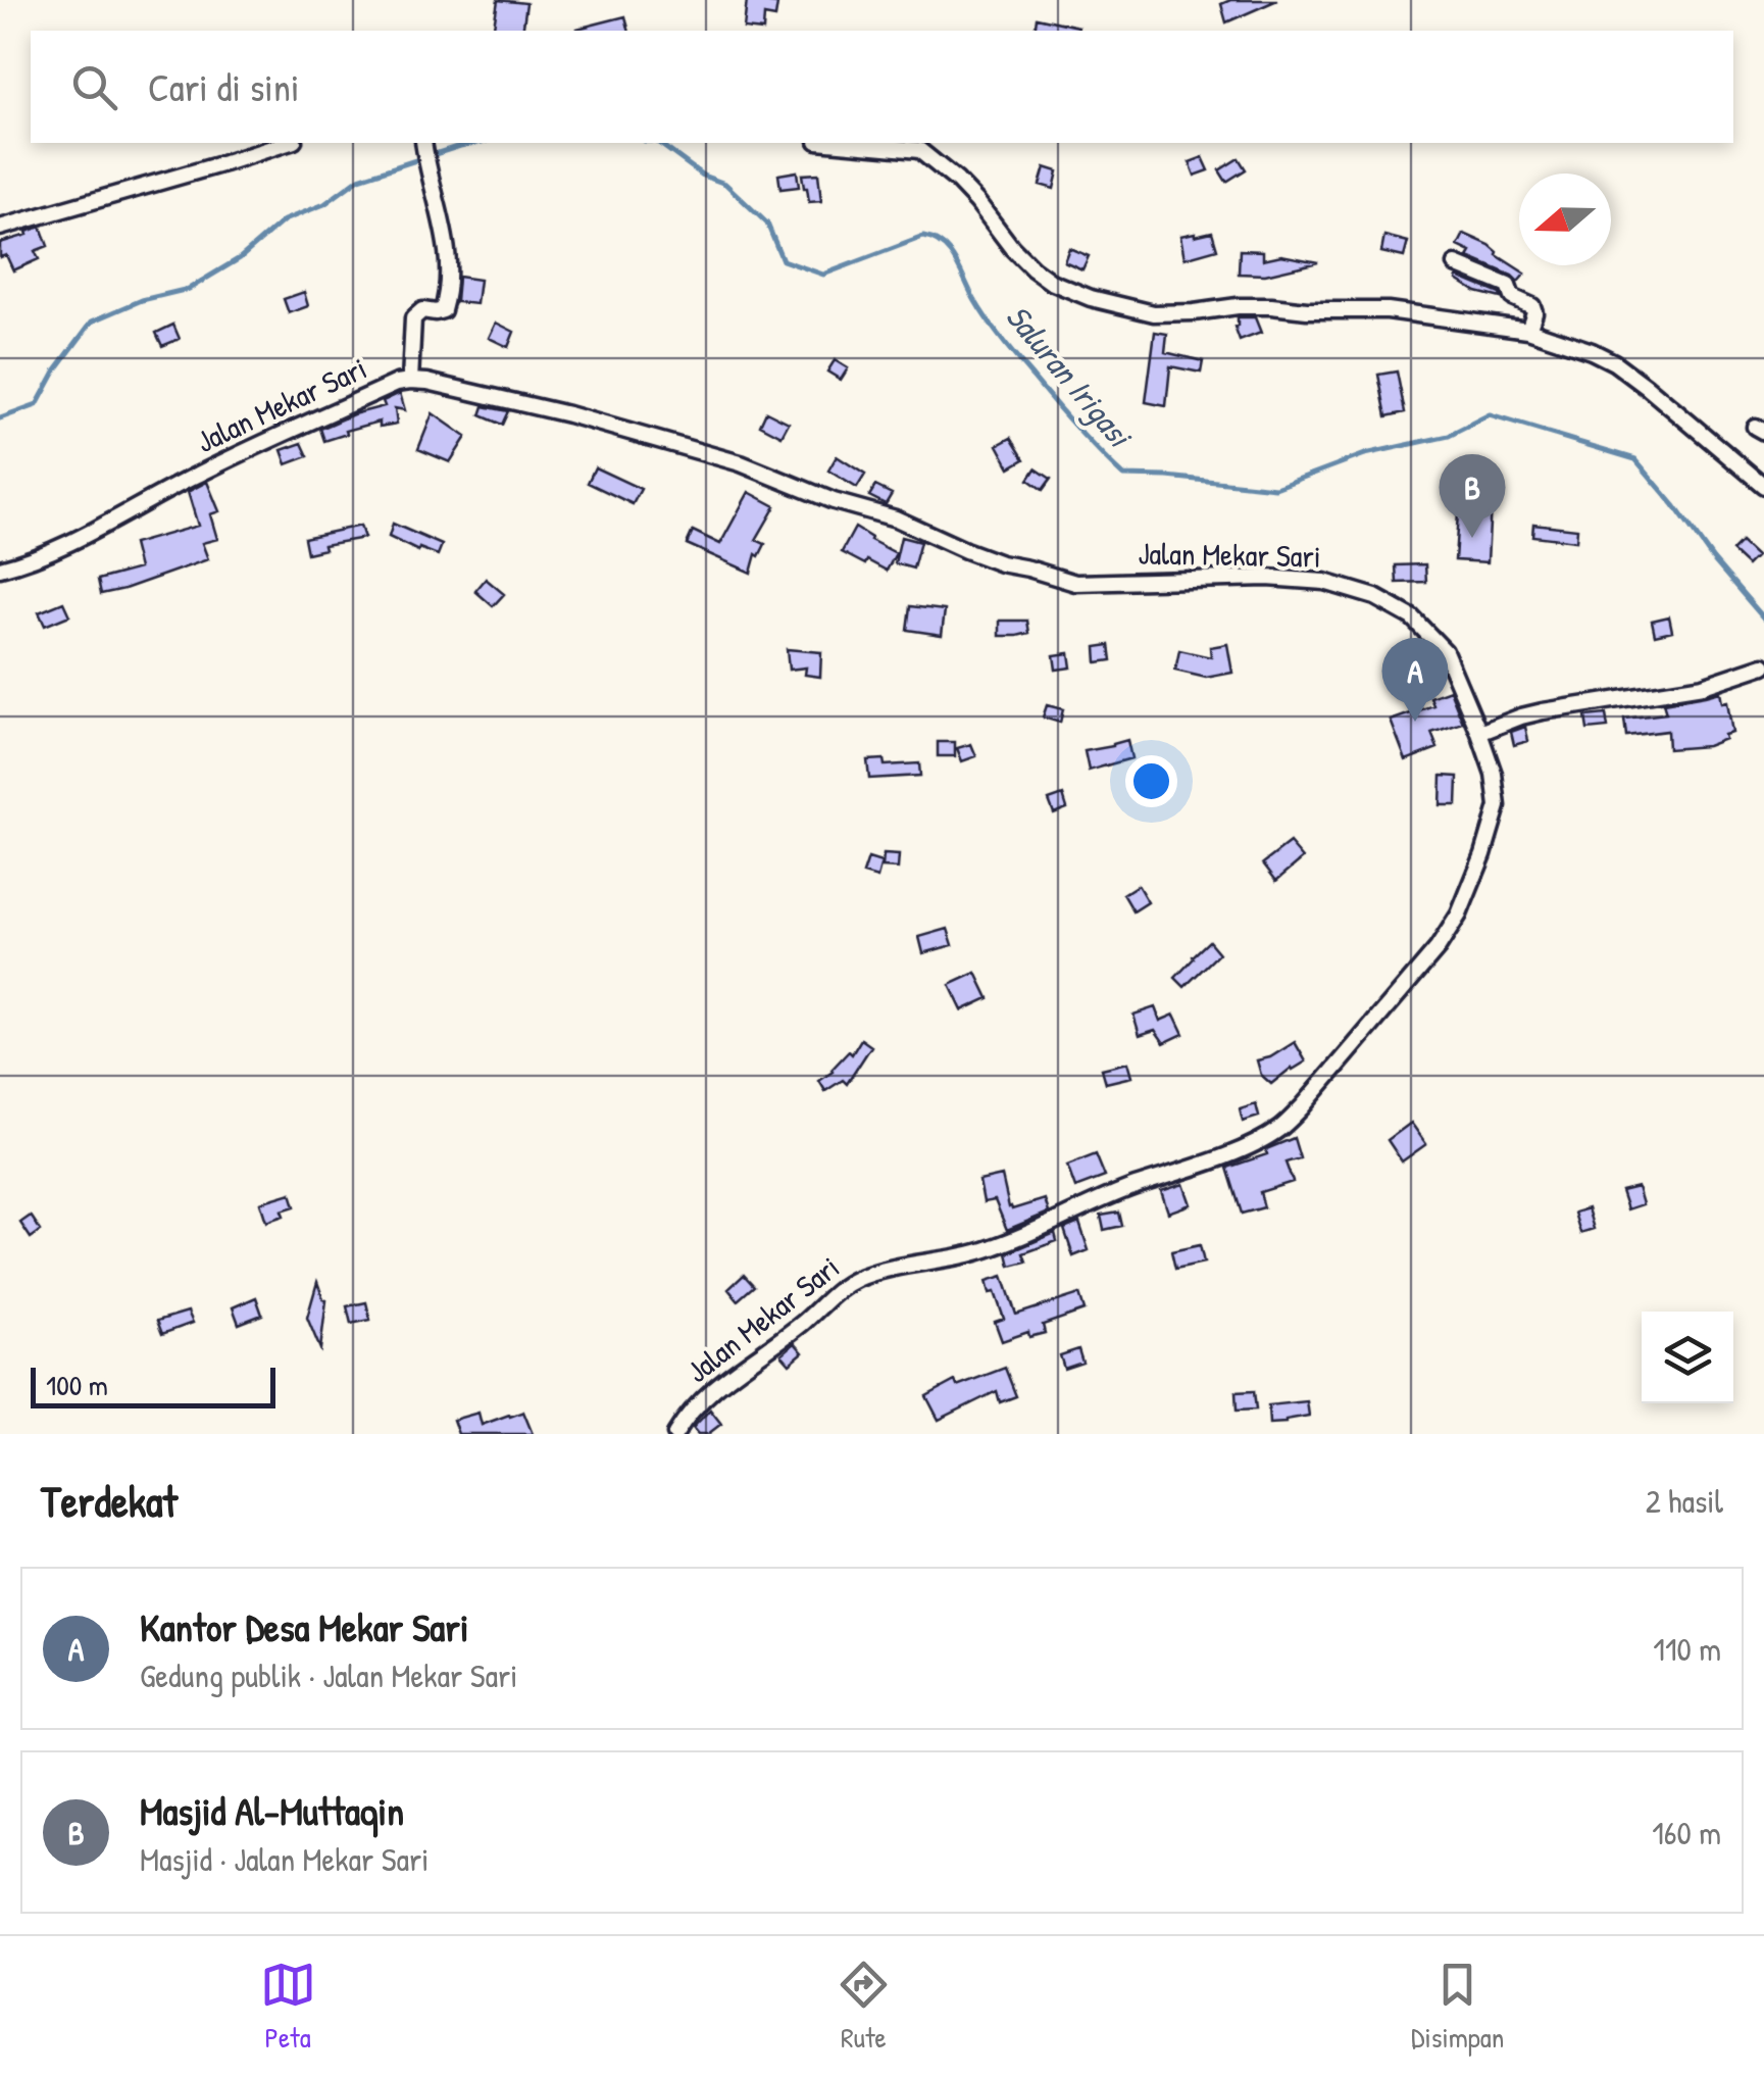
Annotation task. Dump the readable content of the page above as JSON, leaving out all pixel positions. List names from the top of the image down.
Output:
{
  "streets": {
    "street": ["Jalan Mekar Sari"]
  },
  "water": ["Saluran Irigasi"],
  "scale_bar": "100 m",
  "north": "left",
  "page": {
    "search": "Cari di sini",
    "pins": ["B", "A"],
    "scale": "100 m",
    "heading": ["Terdekat", "2 hasil"],
    "list": [
      {
        "mark": "A",
        "name": "Kantor Desa Mekar Sari",
        "note": "Gedung publik · Jalan Mekar Sari",
        "value": "110 m"
      },
      {
        "mark": "B",
        "name": "Masjid Al-Muttaqin",
        "note": "Masjid · Jalan Mekar Sari",
        "value": "160 m"
      }
    ],
    "nav": ["Peta", "Rute", "Disimpan"]
  }
}
